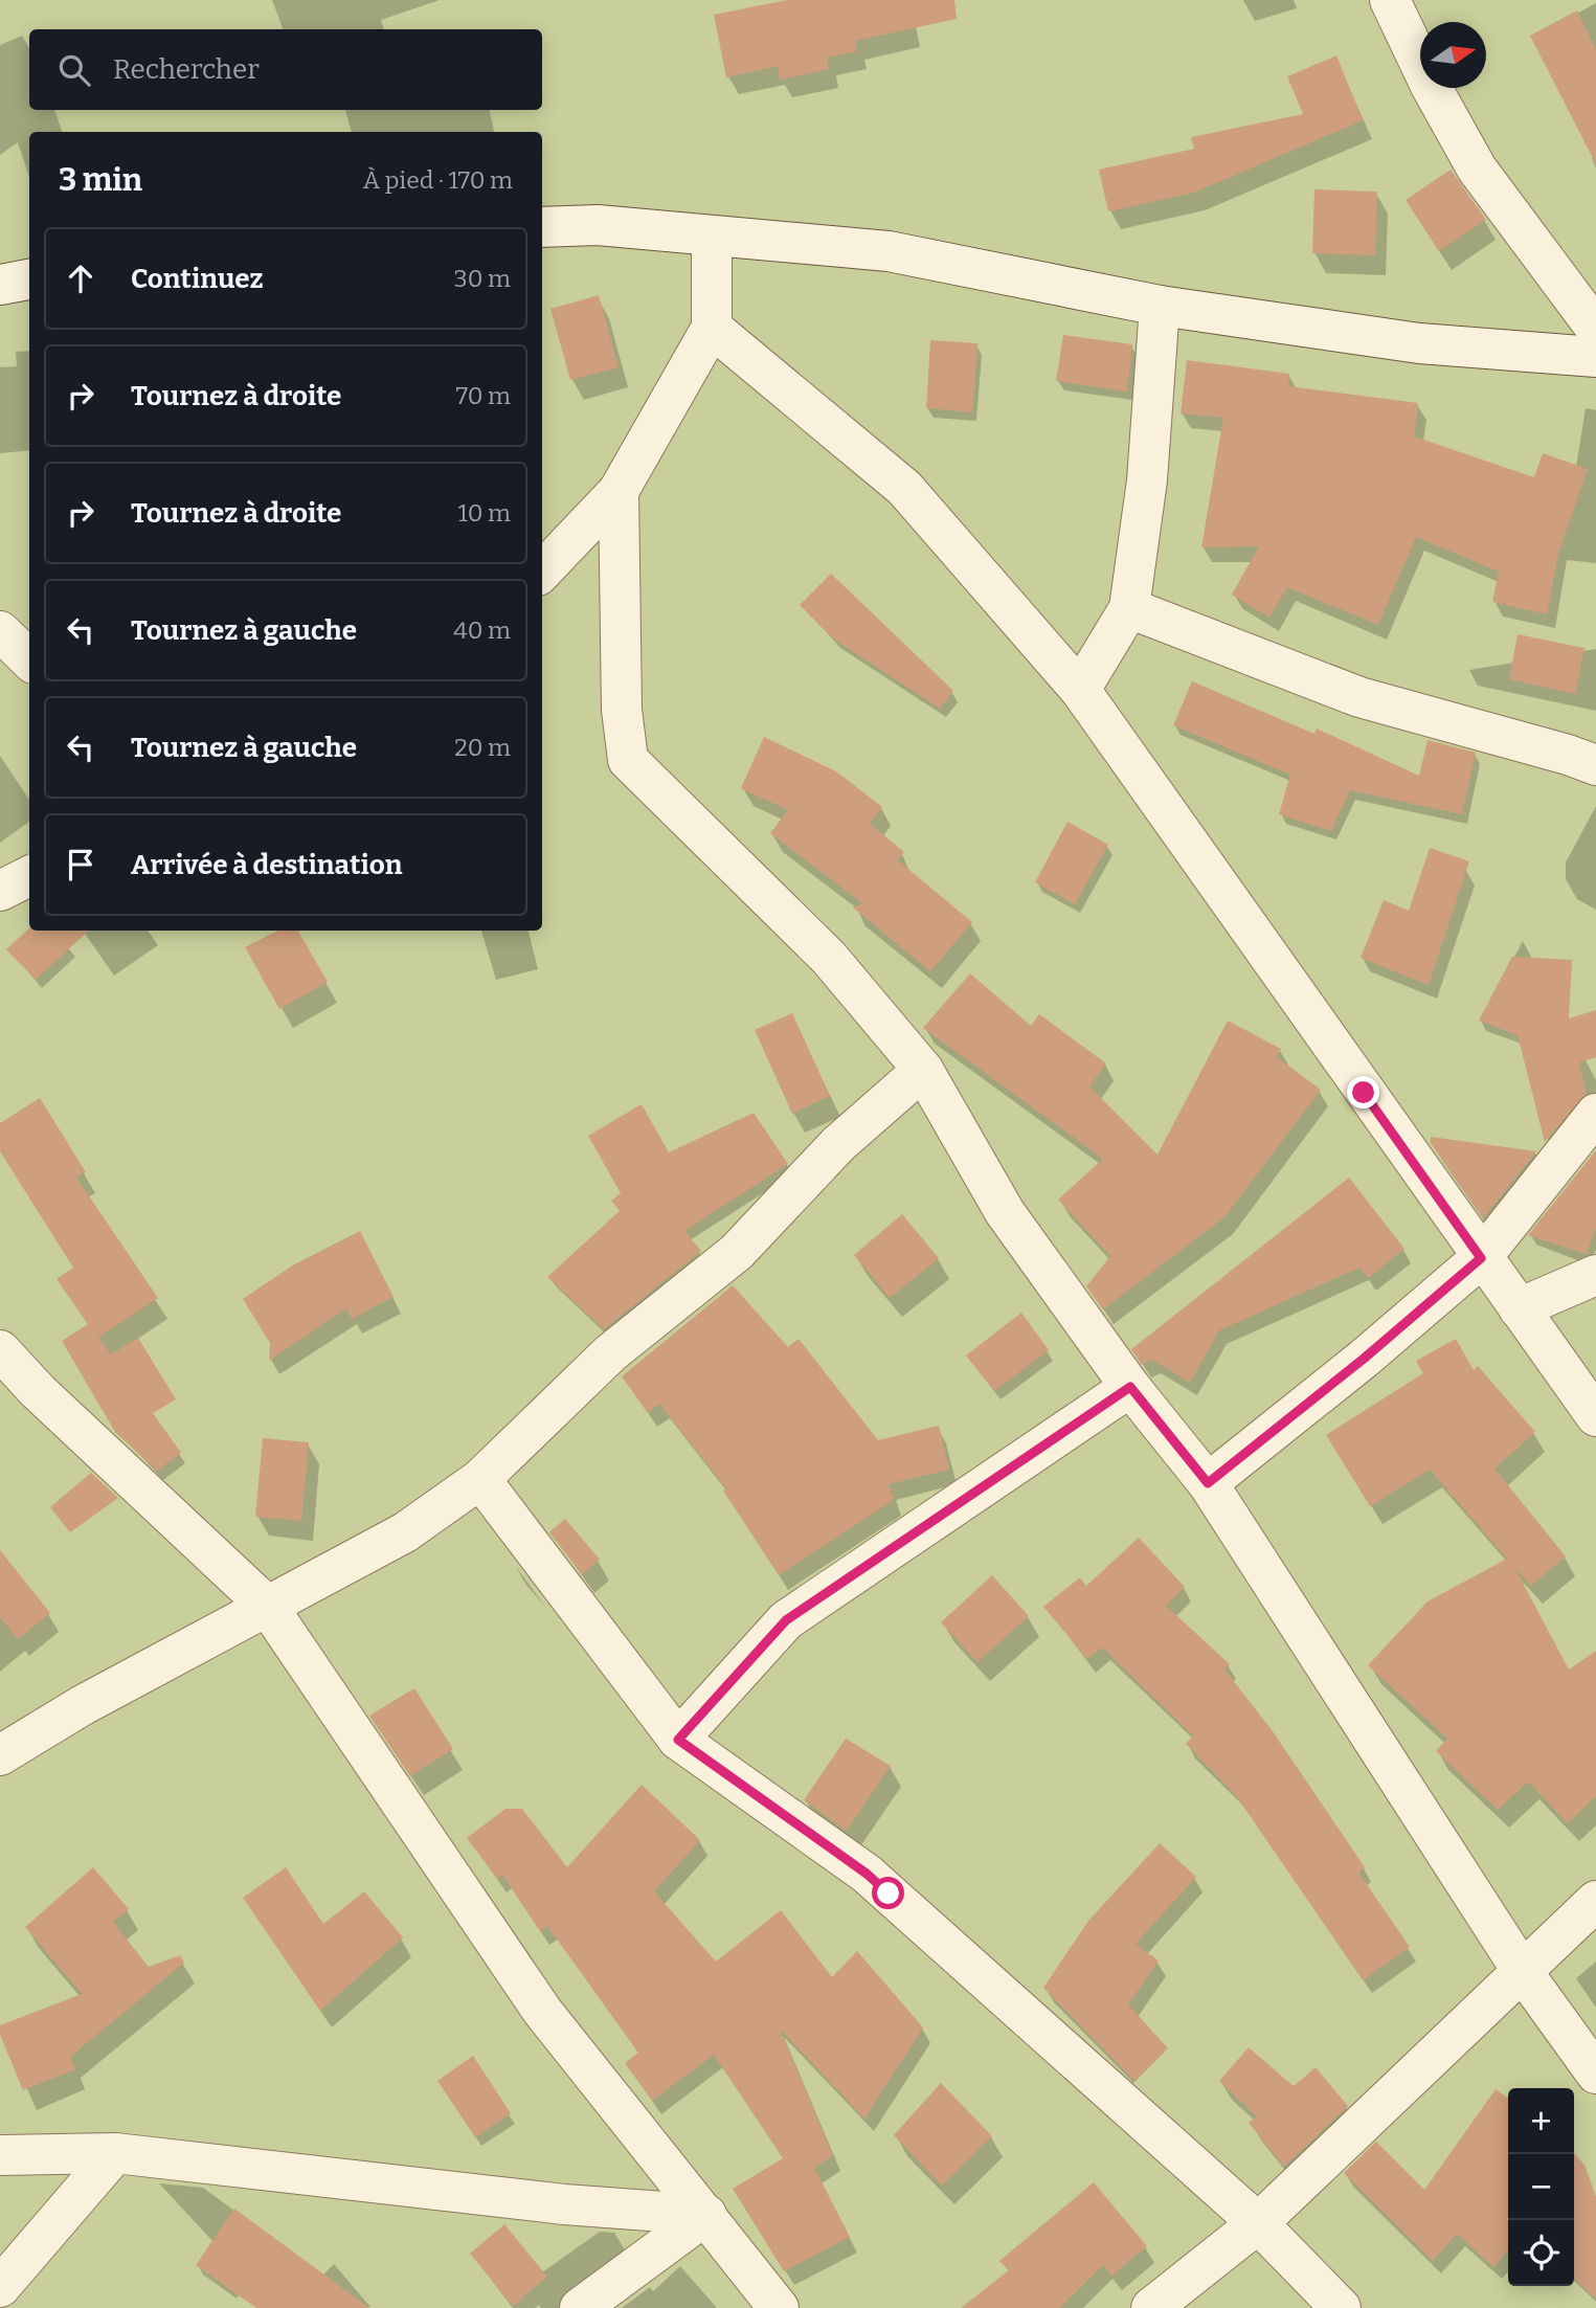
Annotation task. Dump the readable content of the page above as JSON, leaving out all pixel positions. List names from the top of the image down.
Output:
{
  "north": "right",
  "page": {
    "search": "Rechercher",
    "heading": ["3 min", "À pied · 170 m"],
    "list": [
      ["Continuez", "30 m"],
      ["Tournez à droite", "70 m"],
      ["Tournez à droite", "10 m"],
      ["Tournez à gauche", "40 m"],
      ["Tournez à gauche", "20 m"],
      "Arrivée à destination"
    ],
    "map_buttons": ["+", "−"]
  }
}
